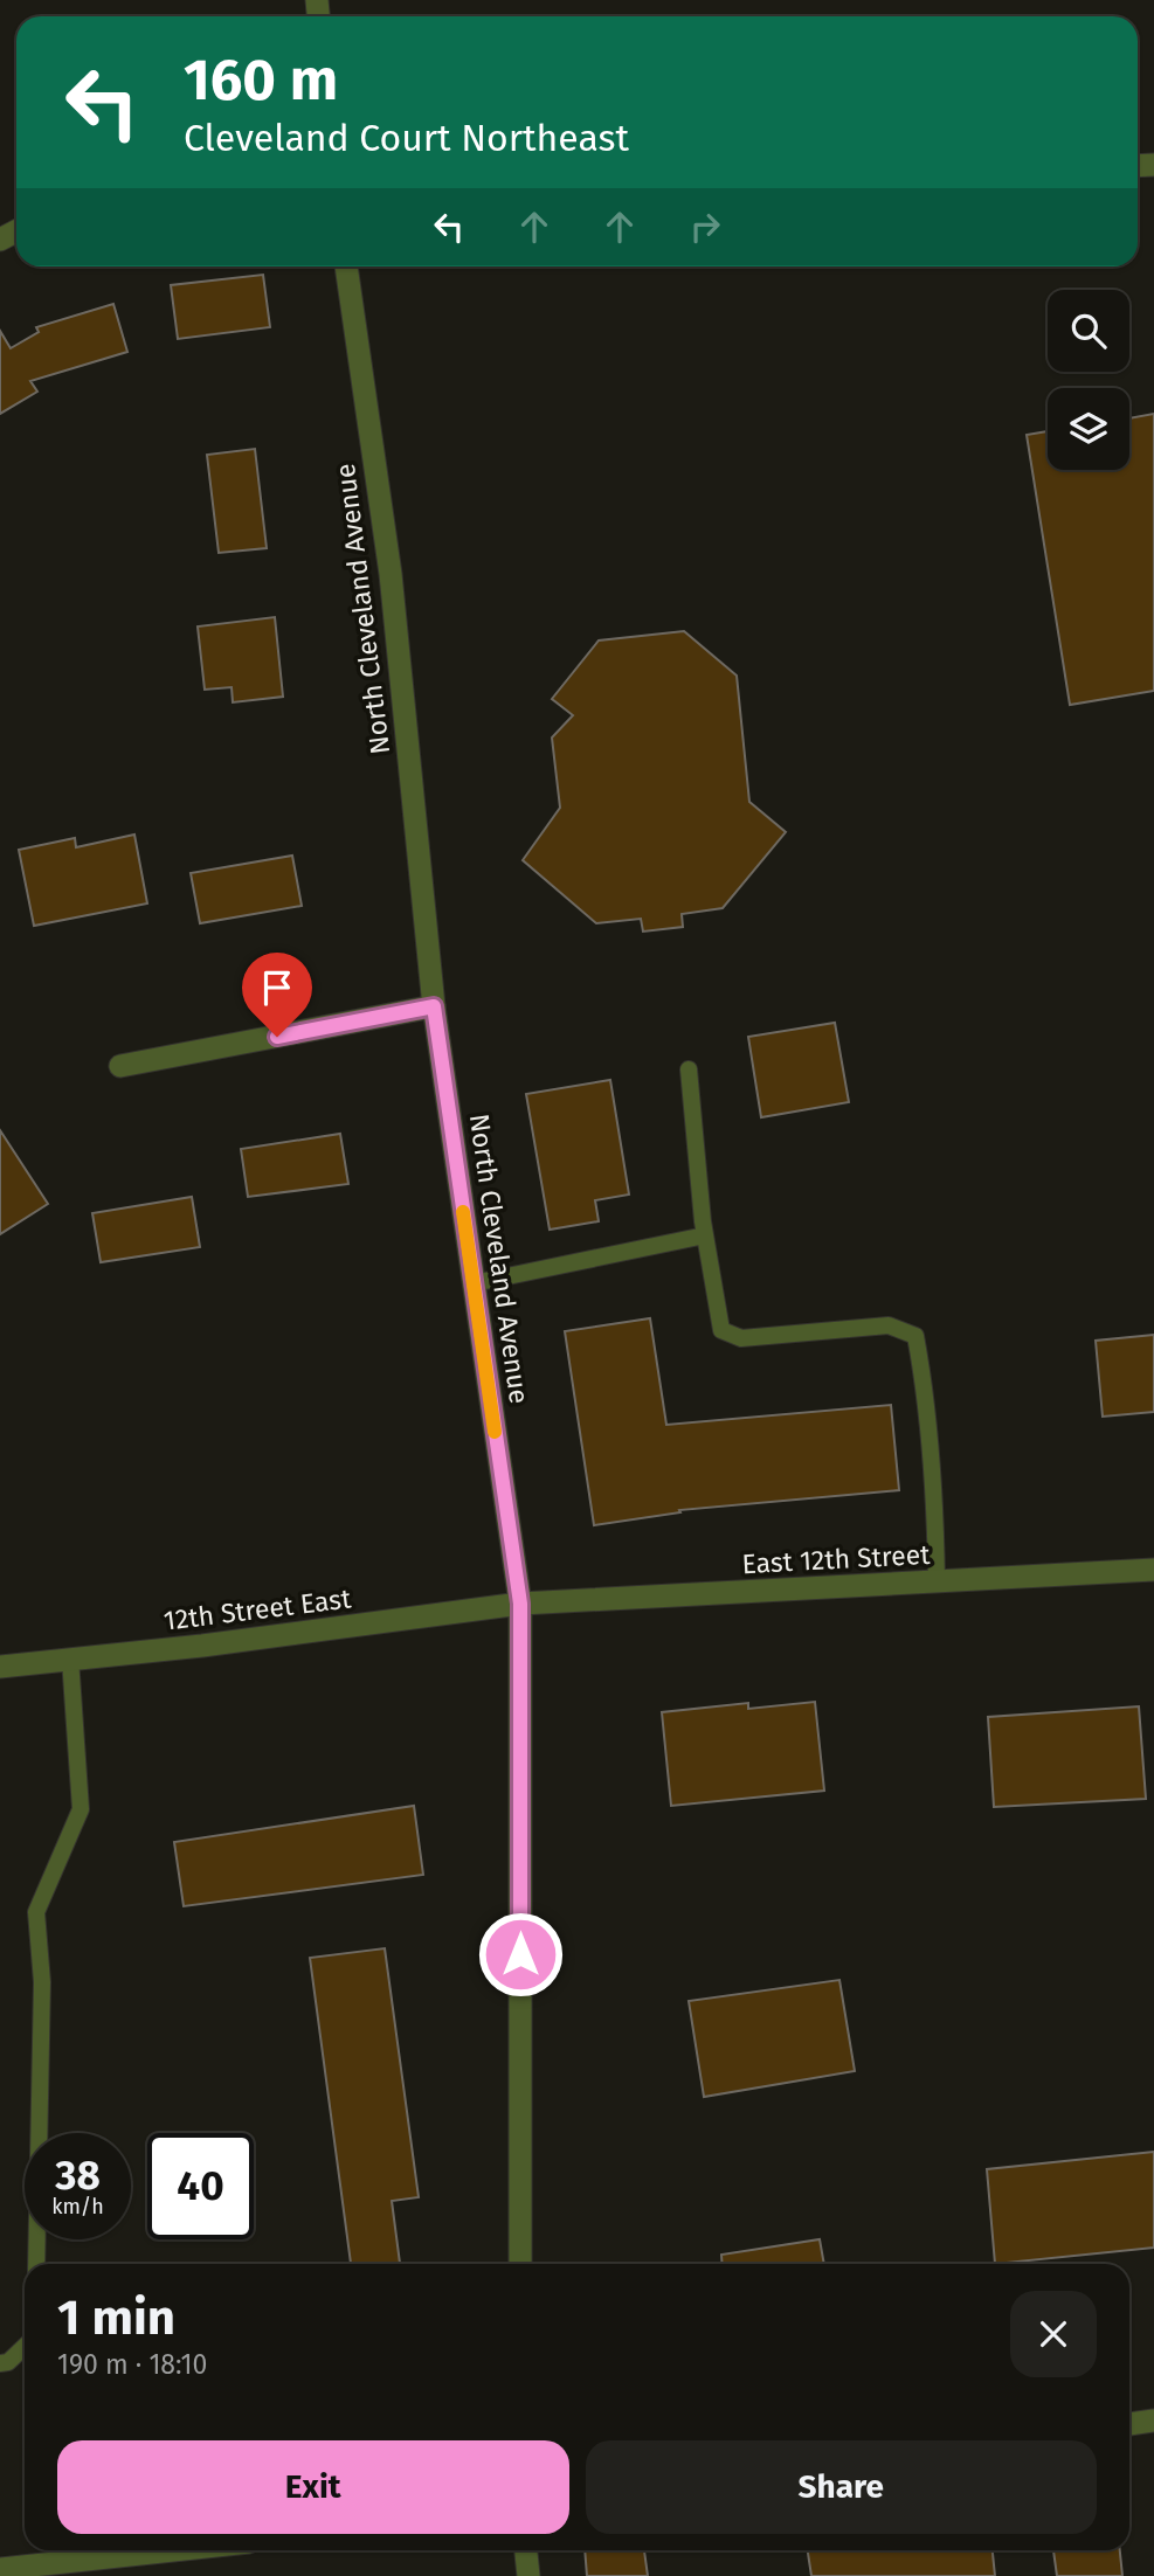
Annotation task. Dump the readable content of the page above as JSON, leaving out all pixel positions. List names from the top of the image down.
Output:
{
  "streets": {
    "street": ["North Cleveland Avenue", "East 12th Street", "12th Street East"]
  },
  "crossings": [
    ["North Cleveland Avenue", "East 12th Street"],
    ["North Cleveland Avenue", "12th Street East"],
    ["East 12th Street", "12th Street East"]
  ],
  "page": {
    "turn": ["160 m", "Cleveland Court Northeast"],
    "speed": "38 km/h",
    "limit": "40",
    "heading": ["1 min", "190 m · 18:10"],
    "buttons": ["Exit", "Share"]
  }
}
